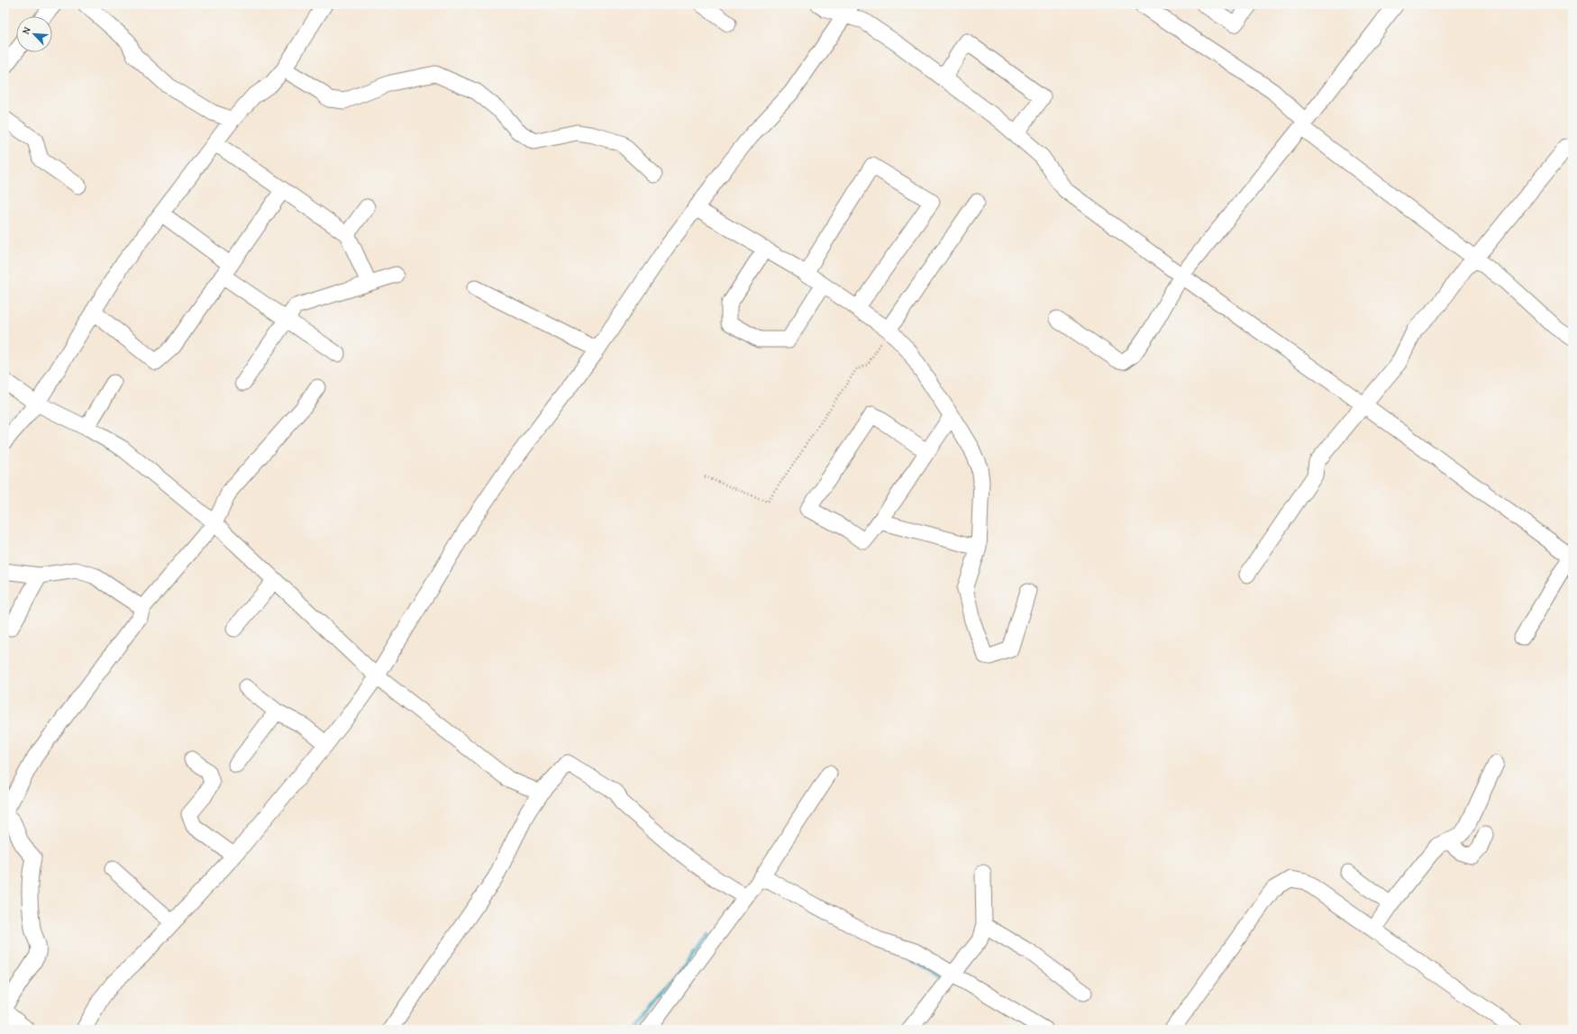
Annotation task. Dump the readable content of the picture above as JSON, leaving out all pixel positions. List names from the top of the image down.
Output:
{
  "north": "top left"
}
